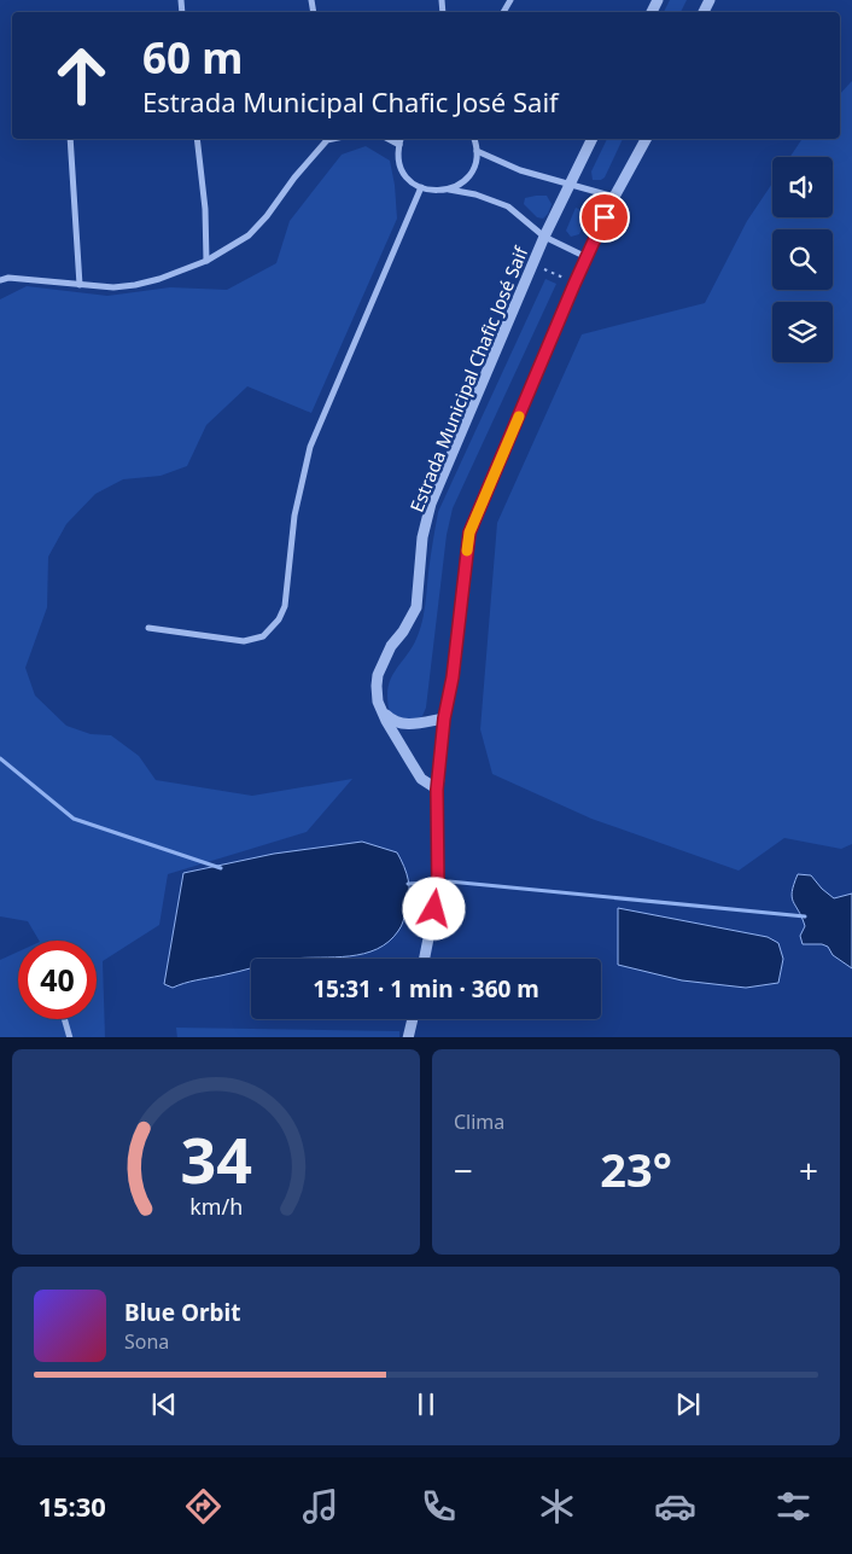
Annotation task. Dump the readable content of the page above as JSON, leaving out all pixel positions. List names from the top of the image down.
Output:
{
  "streets": {
    "street": ["Estrada Municipal Chafic José Saif"]
  },
  "page": {
    "turn": ["60 m", "Estrada Municipal Chafic José Saif"],
    "limit": "40",
    "trip": "15:31 · 1 min · 360 m",
    "tile": "Clima",
    "heat": ["−", "23°", "+"],
    "song": ["Blue Orbit", "Sona"],
    "tabs": "15:30",
    "gauge": ["34", "km/h"]
  }
}
